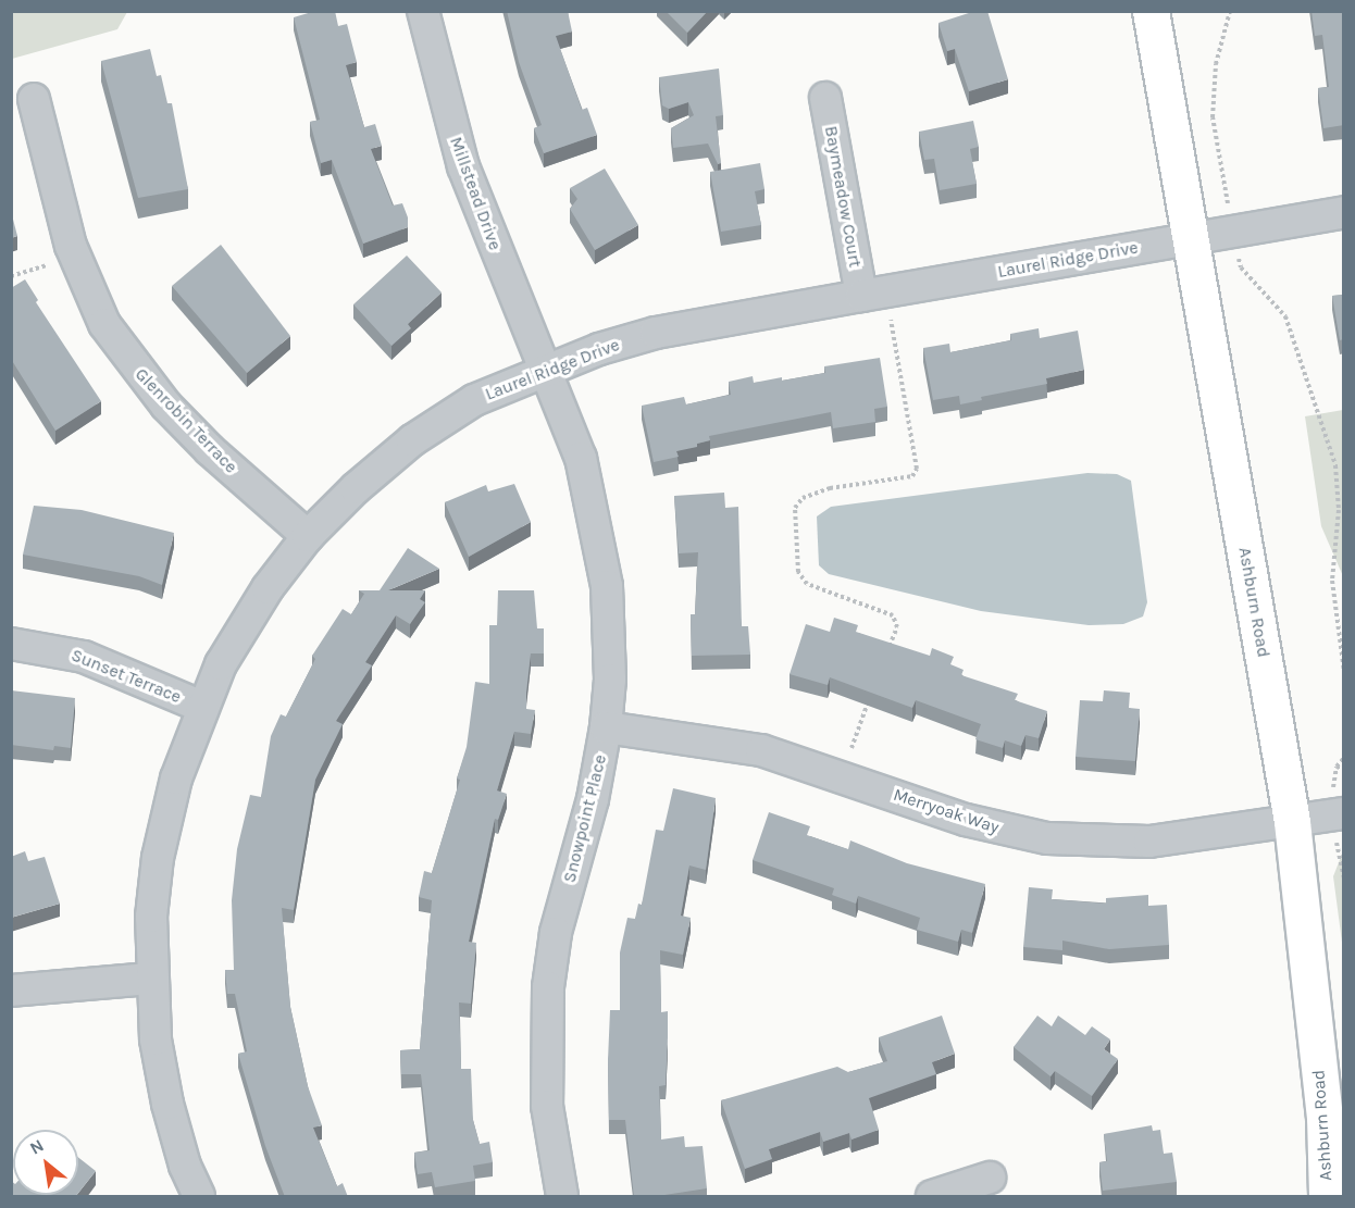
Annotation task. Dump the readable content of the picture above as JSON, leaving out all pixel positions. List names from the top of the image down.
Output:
{
  "streets": {
    "street": [
      "Millstead Drive",
      "Baymeadow Court",
      "Laurel Ridge Drive",
      "Glenrobin Terrace",
      "Ashburn Road",
      "Sunset Terrace",
      "Merryoak Way",
      "Snowpoint Place"
    ]
  },
  "crossings": [
    ["Millstead Drive", "Laurel Ridge Drive"],
    ["Millstead Drive", "Snowpoint Place"],
    ["Baymeadow Court", "Laurel Ridge Drive"],
    ["Laurel Ridge Drive", "Glenrobin Terrace"],
    ["Laurel Ridge Drive", "Ashburn Road"],
    ["Laurel Ridge Drive", "Sunset Terrace"],
    ["Laurel Ridge Drive", "Snowpoint Place"],
    ["Ashburn Road", "Merryoak Way"],
    ["Merryoak Way", "Snowpoint Place"]
  ],
  "north": "top left"
}
